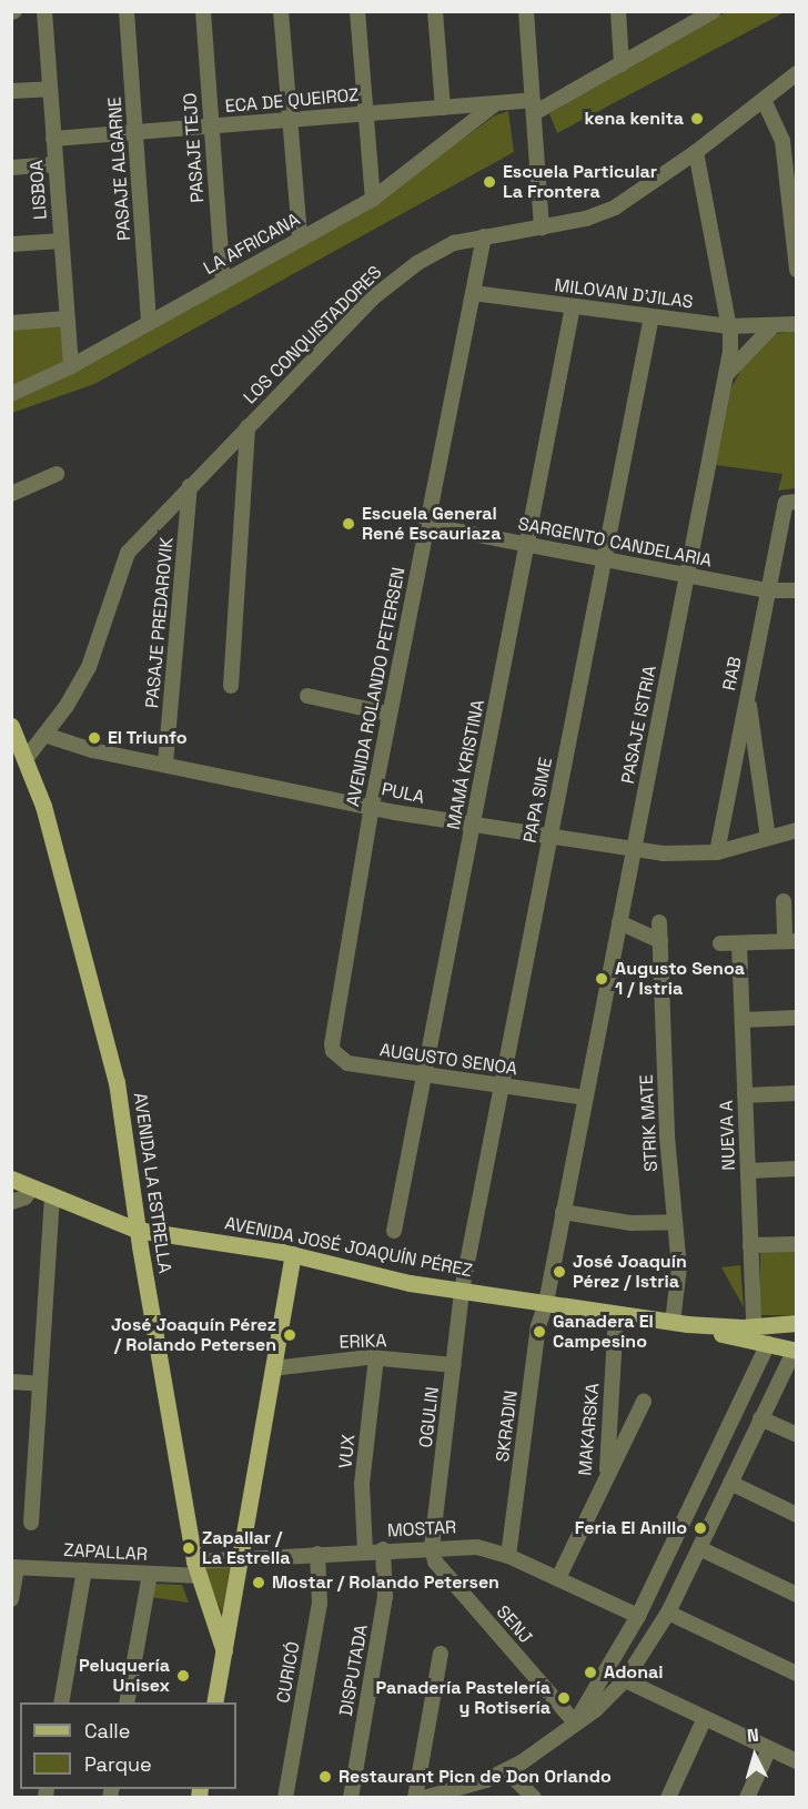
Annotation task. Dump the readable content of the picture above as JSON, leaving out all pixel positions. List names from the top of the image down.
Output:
{
  "streets": {
    "main road": ["AVENIDA LA ESTRELLA", "AVENIDA JOSÉ JOAQUÍN PÉREZ"],
    "street": [
      "ECA DE QUEIROZ",
      "PASAJE TEJO",
      "PASAJE ALGARNE",
      "LISBOA",
      "LA AFRICANA",
      "MILOVAN D'JILAS",
      "LOS CONQUISTADORES",
      "SARGENTO CANDELARIA",
      "PASAJE PREDAROVIK",
      "RAB",
      "AVENIDA ROLANDO PETERSEN",
      "PASAJE ISTRIA",
      "MAMÁ KRISTINA",
      "PULA",
      "PAPA SIME",
      "AUGUSTO SENOA",
      "STRIK MATE",
      "NUEVA A",
      "ERIKA",
      "OGULIN",
      "SKRADIN",
      "MAKARSKA",
      "VUX",
      "MOSTAR",
      "ZAPALLAR",
      "SENJ",
      "DISPUTADA",
      "CURICÓ"
    ]
  },
  "crossings": [
    ["ECA DE QUEIROZ", "PASAJE TEJO"],
    ["ECA DE QUEIROZ", "PASAJE ALGARNE"],
    ["ECA DE QUEIROZ", "LISBOA"],
    ["ECA DE QUEIROZ", "LA AFRICANA"],
    ["PASAJE TEJO", "LA AFRICANA"],
    ["PASAJE ALGARNE", "LA AFRICANA"],
    ["LISBOA", "LA AFRICANA"],
    ["MILOVAN D'JILAS", "AVENIDA ROLANDO PETERSEN"],
    ["MILOVAN D'JILAS", "PASAJE ISTRIA"],
    ["MILOVAN D'JILAS", "MAMÁ KRISTINA"],
    ["MILOVAN D'JILAS", "PAPA SIME"],
    ["LOS CONQUISTADORES", "PASAJE PREDAROVIK"],
    ["LOS CONQUISTADORES", "AVENIDA ROLANDO PETERSEN"],
    ["LOS CONQUISTADORES", "PASAJE ISTRIA"],
    ["LOS CONQUISTADORES", "PULA"],
    ["LOS CONQUISTADORES", "AVENIDA LA ESTRELLA"],
    ["SARGENTO CANDELARIA", "RAB"],
    ["SARGENTO CANDELARIA", "AVENIDA ROLANDO PETERSEN"],
    ["SARGENTO CANDELARIA", "PASAJE ISTRIA"],
    ["SARGENTO CANDELARIA", "MAMÁ KRISTINA"],
    ["SARGENTO CANDELARIA", "PAPA SIME"],
    ["PASAJE PREDAROVIK", "PULA"],
    ["RAB", "PULA"],
    ["AVENIDA ROLANDO PETERSEN", "PULA"],
    ["AVENIDA ROLANDO PETERSEN", "AUGUSTO SENOA"],
    ["PASAJE ISTRIA", "PULA"],
    ["PASAJE ISTRIA", "AUGUSTO SENOA"],
    ["PASAJE ISTRIA", "AVENIDA JOSÉ JOAQUÍN PÉREZ"],
    ["PASAJE ISTRIA", "SKRADIN"],
    ["MAMÁ KRISTINA", "PULA"],
    ["MAMÁ KRISTINA", "AUGUSTO SENOA"],
    ["PULA", "PAPA SIME"],
    ["PAPA SIME", "AUGUSTO SENOA"],
    ["PAPA SIME", "AVENIDA JOSÉ JOAQUÍN PÉREZ"],
    ["PAPA SIME", "OGULIN"],
    ["STRIK MATE", "AVENIDA JOSÉ JOAQUÍN PÉREZ"],
    ["NUEVA A", "AVENIDA JOSÉ JOAQUÍN PÉREZ"],
    ["AVENIDA LA ESTRELLA", "AVENIDA JOSÉ JOAQUÍN PÉREZ"],
    ["AVENIDA LA ESTRELLA", "MOSTAR"],
    ["AVENIDA LA ESTRELLA", "ZAPALLAR"],
    ["AVENIDA JOSÉ JOAQUÍN PÉREZ", "OGULIN"],
    ["AVENIDA JOSÉ JOAQUÍN PÉREZ", "SKRADIN"],
    ["AVENIDA JOSÉ JOAQUÍN PÉREZ", "MAKARSKA"],
    ["ERIKA", "OGULIN"],
    ["ERIKA", "VUX"],
    ["OGULIN", "MOSTAR"],
    ["OGULIN", "SENJ"],
    ["SKRADIN", "MOSTAR"],
    ["MAKARSKA", "MOSTAR"],
    ["VUX", "MOSTAR"],
    ["MOSTAR", "ZAPALLAR"],
    ["MOSTAR", "SENJ"],
    ["MOSTAR", "DISPUTADA"],
    ["MOSTAR", "CURICÓ"]
  ],
  "places": [
    "kena kenita",
    "Escuela Particular La Frontera",
    "Escuela General René Escauriaza",
    "El Triunfo",
    "Augusto Senoa 1 / Istria",
    "José Joaquín Pérez / Istria",
    "Ganadera El Campesino",
    "José Joaquín Pérez / Rolando Petersen",
    "Feria El Anillo",
    "Zapallar / La Estrella",
    "Mostar / Rolando Petersen",
    "Adonai",
    "Peluquería Unisex",
    "Panadería Pastelería y Rotisería",
    "Restaurant Picn de Don Orlando"
  ],
  "legend": ["Calle", "Parque"],
  "north": "top"
}
